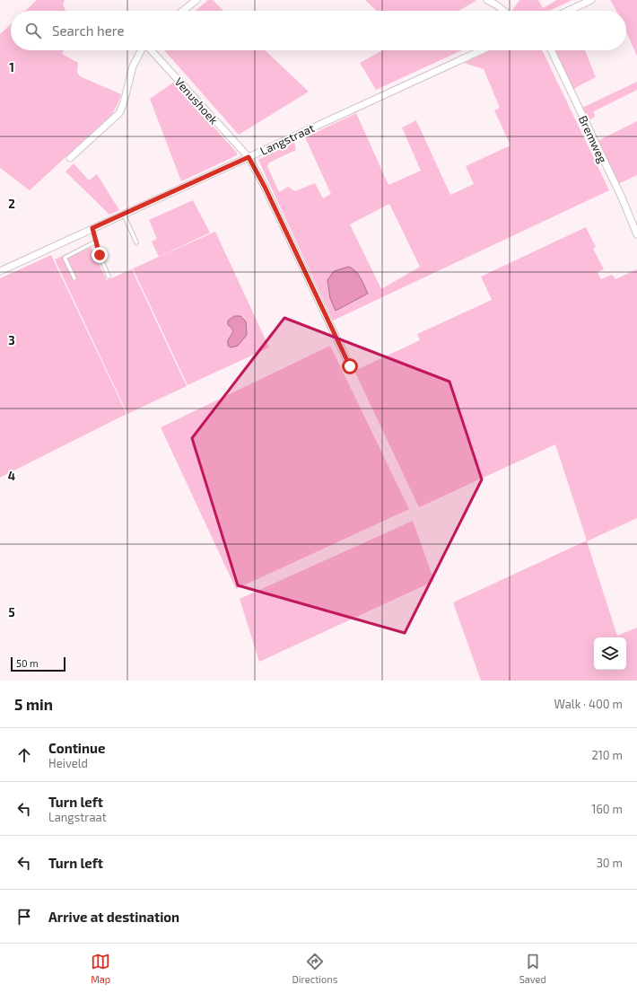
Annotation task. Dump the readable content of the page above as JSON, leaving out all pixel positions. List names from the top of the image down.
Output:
{
  "streets": {
    "street": ["Venushoek", "Langstraat", "Bremweg"]
  },
  "crossings": [
    ["Venushoek", "Langstraat"]
  ],
  "scale_bar": "50 m",
  "page": {
    "search": "Search here",
    "scale": "50 m",
    "heading": ["5 min", "Walk · 400 m"],
    "list": [
      ["Continue", "Heiveld", "210 m"],
      ["Turn left", "Langstraat", "160 m"],
      ["Turn left", "30 m"],
      "Arrive at destination"
    ],
    "nav": ["Map", "Directions", "Saved"]
  },
  "grid": {
    "rows": [
      "1",
      "2",
      "3",
      "4",
      "5"
    ]
  }
}
